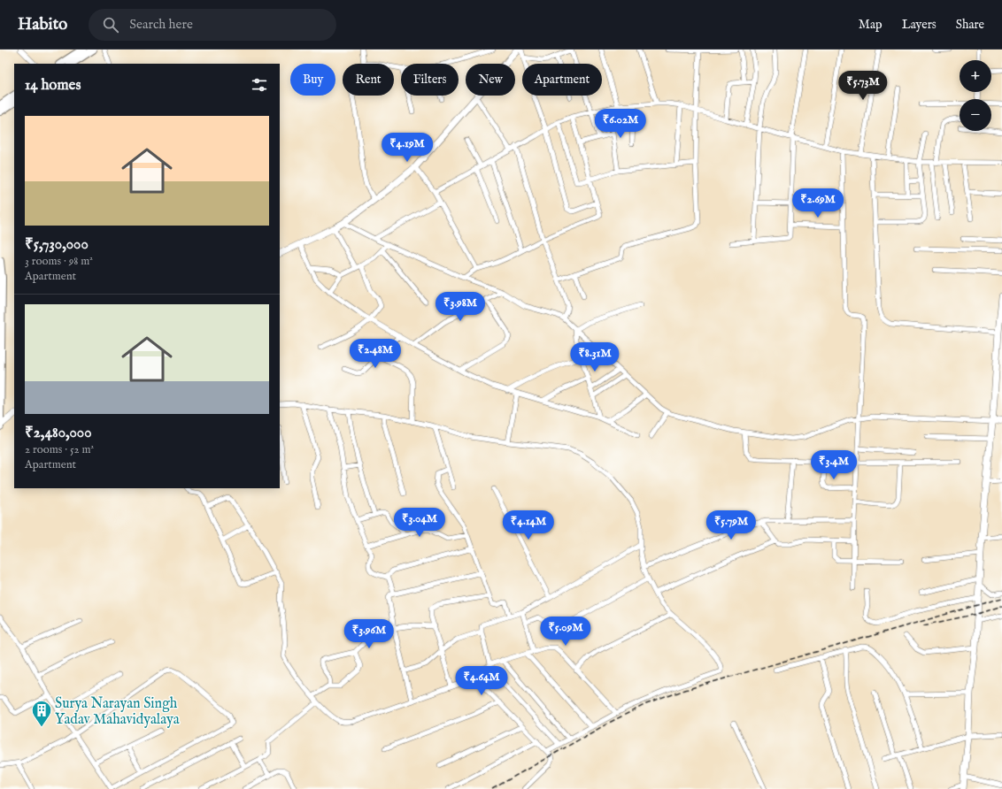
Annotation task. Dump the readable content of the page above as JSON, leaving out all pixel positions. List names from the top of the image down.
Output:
{
  "places": {
    "building": ["Surya Narayan Singh Yadav Mahavidyalaya"]
  },
  "page": {
    "header": "Habito",
    "search": "Search here",
    "nav": ["Map", "Layers", "Share"],
    "map_buttons": ["+", "−"],
    "chip": [
      "Buy",
      "Rent",
      "Filters",
      "New",
      "Apartment"
    ],
    "heading": "14 homes",
    "price": [
      "₹5.73M",
      "₹6.02M",
      "₹4.19M",
      "₹2.69M",
      "₹3.98M",
      "₹2.48M",
      "₹8.31M",
      "₹3.4M",
      "₹3.04M",
      "₹4.14M",
      "₹5.79M",
      "₹5.09M",
      "₹3.96M",
      "₹4.64M"
    ],
    "list": [
      {
        "name": "₹5,730,000",
        "note": "3 rooms · 98 m² · Apartment"
      },
      {
        "name": "₹2,480,000",
        "note": "2 rooms · 52 m² · Apartment"
      }
    ]
  }
}
